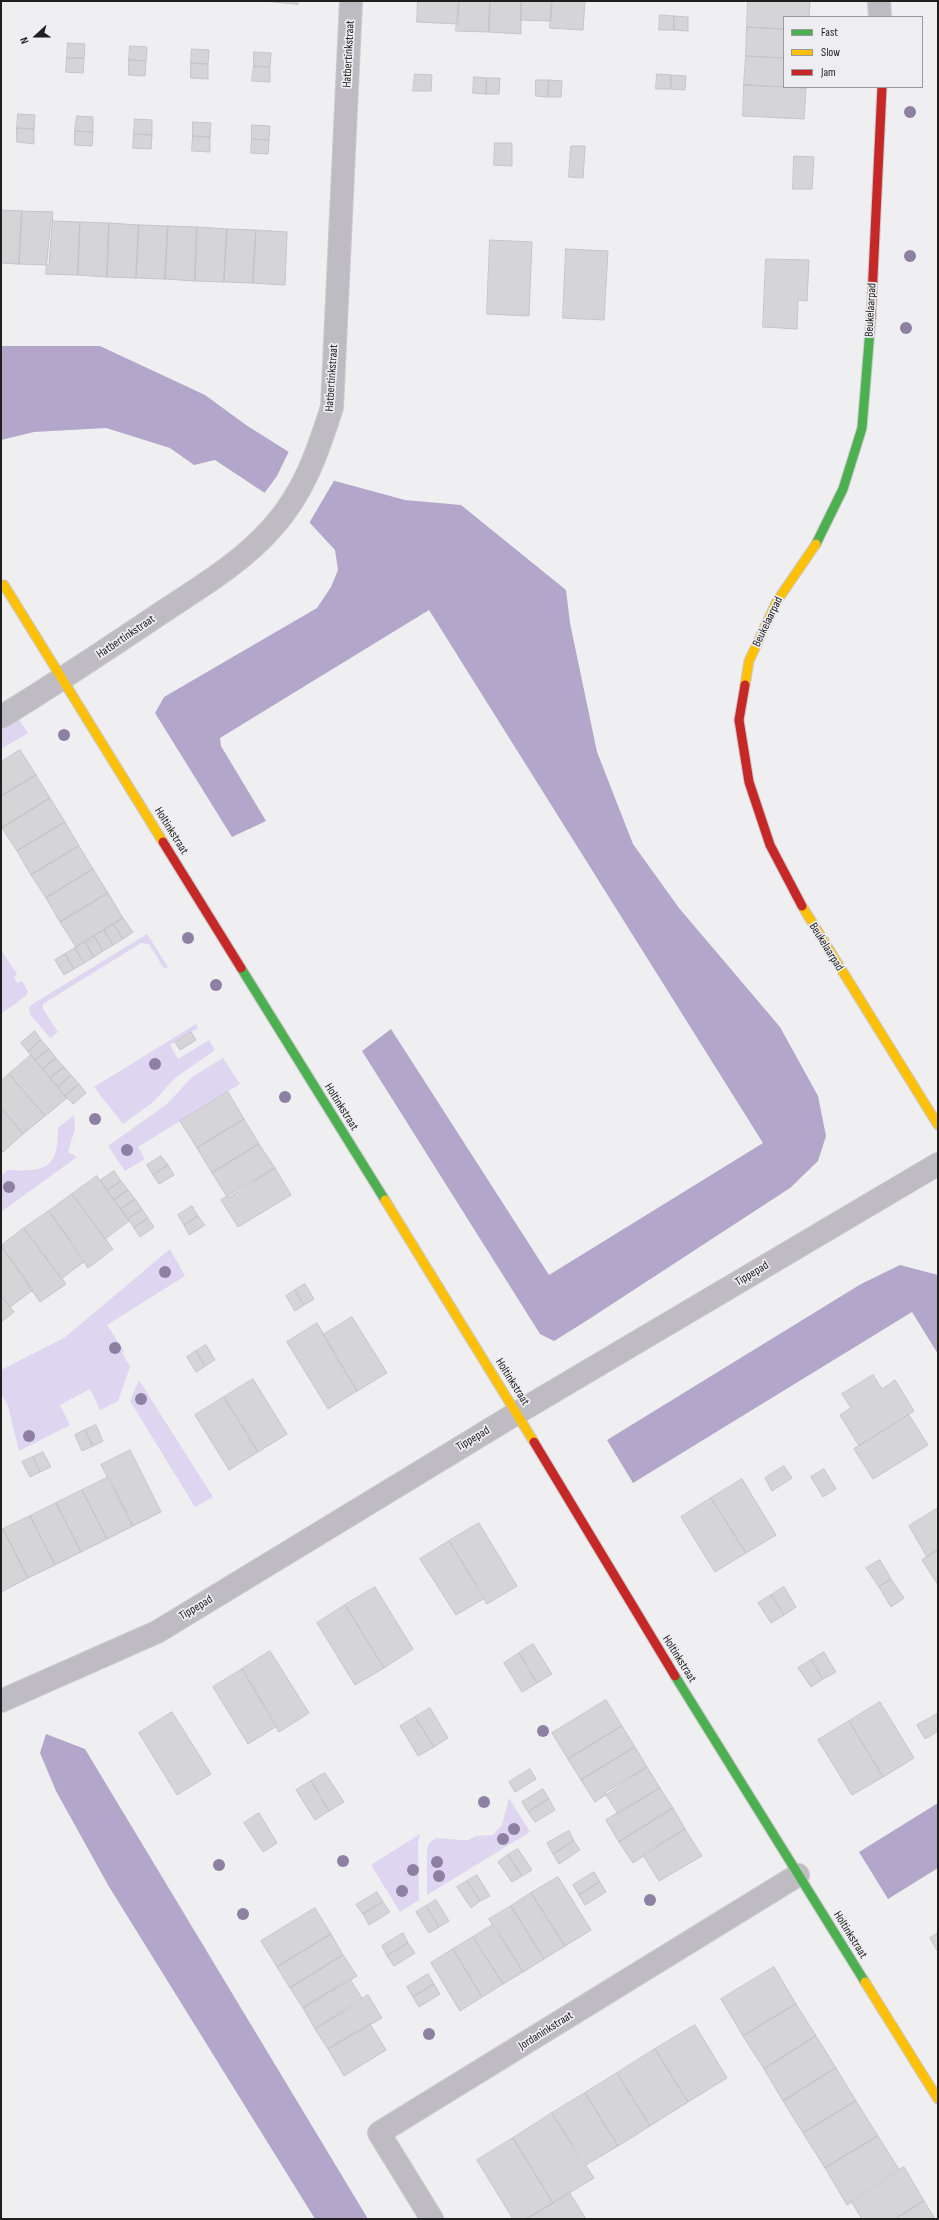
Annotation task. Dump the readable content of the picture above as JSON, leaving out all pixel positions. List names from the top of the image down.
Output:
{
  "streets": {
    "street": [
      "Hatbertinkstraat",
      "Beukelaarpad",
      "Holtinkstraat",
      "Tippepad",
      "Jordaninkstraat"
    ]
  },
  "crossings": [
    ["Hatbertinkstraat", "Holtinkstraat"],
    ["Holtinkstraat", "Tippepad"],
    ["Holtinkstraat", "Jordaninkstraat"]
  ],
  "legend": ["Fast", "Slow", "Jam"],
  "north": "left"
}
